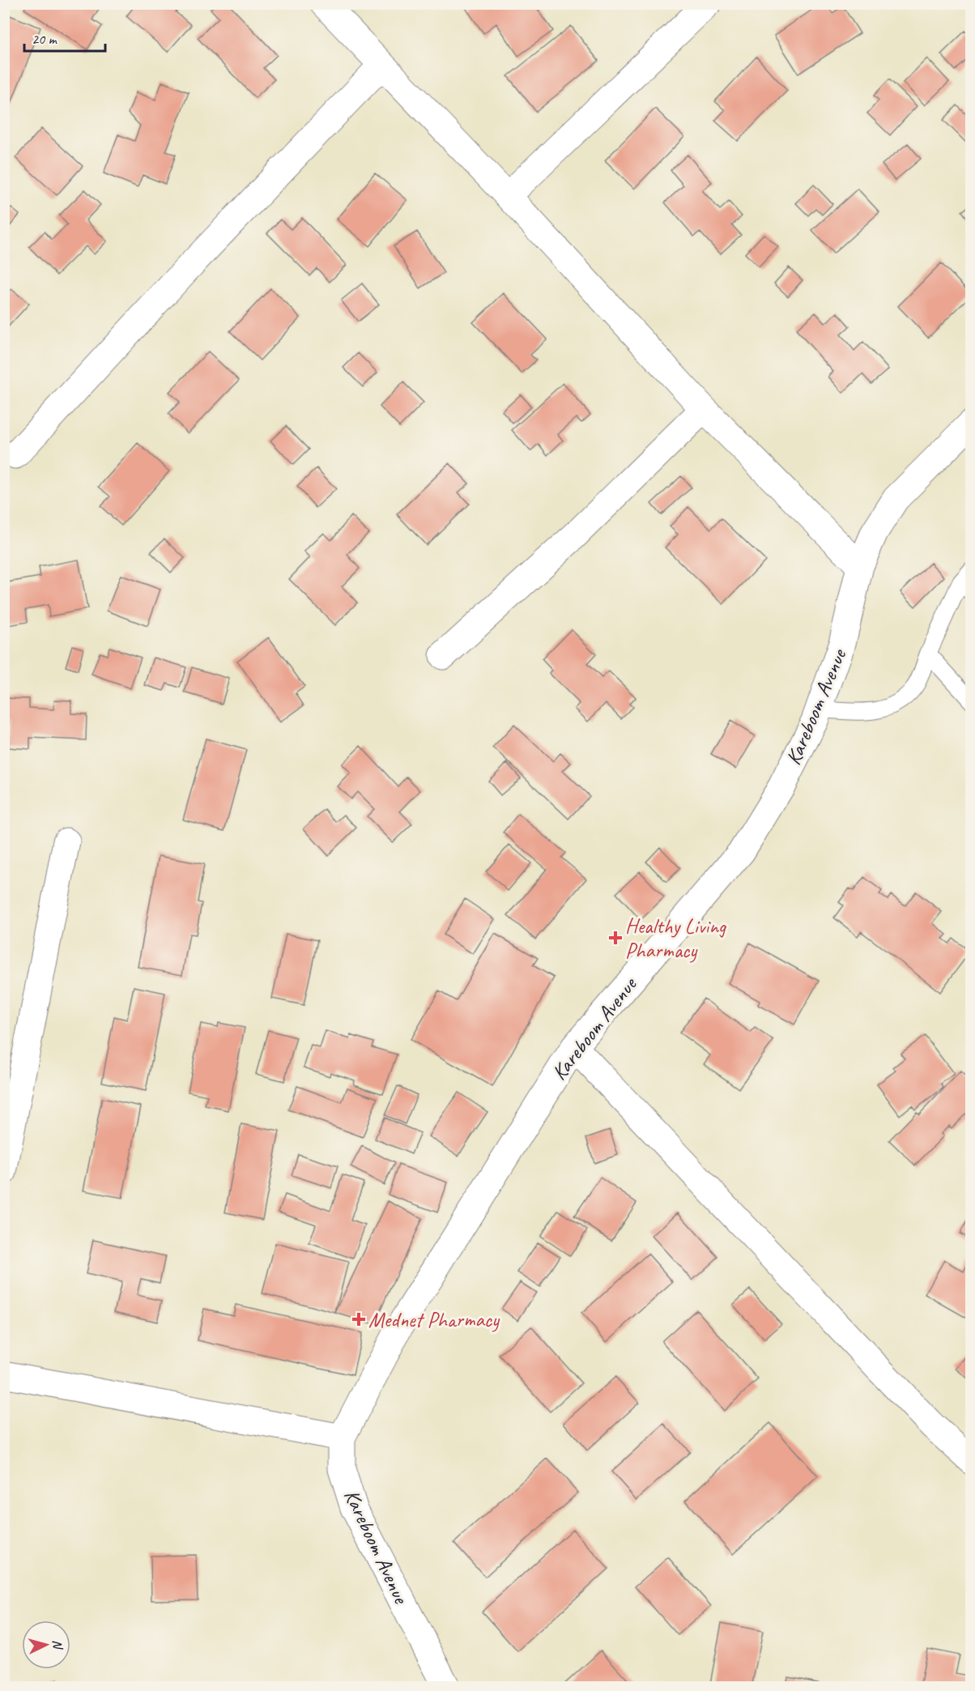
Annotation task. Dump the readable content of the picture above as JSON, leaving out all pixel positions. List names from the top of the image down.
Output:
{
  "streets": {
    "street": ["Kareboom Avenue"]
  },
  "places": {
    "health": ["Healthy Living Pharmacy", "Mednet Pharmacy"]
  },
  "scale_bar": "20 m",
  "north": "right"
}
